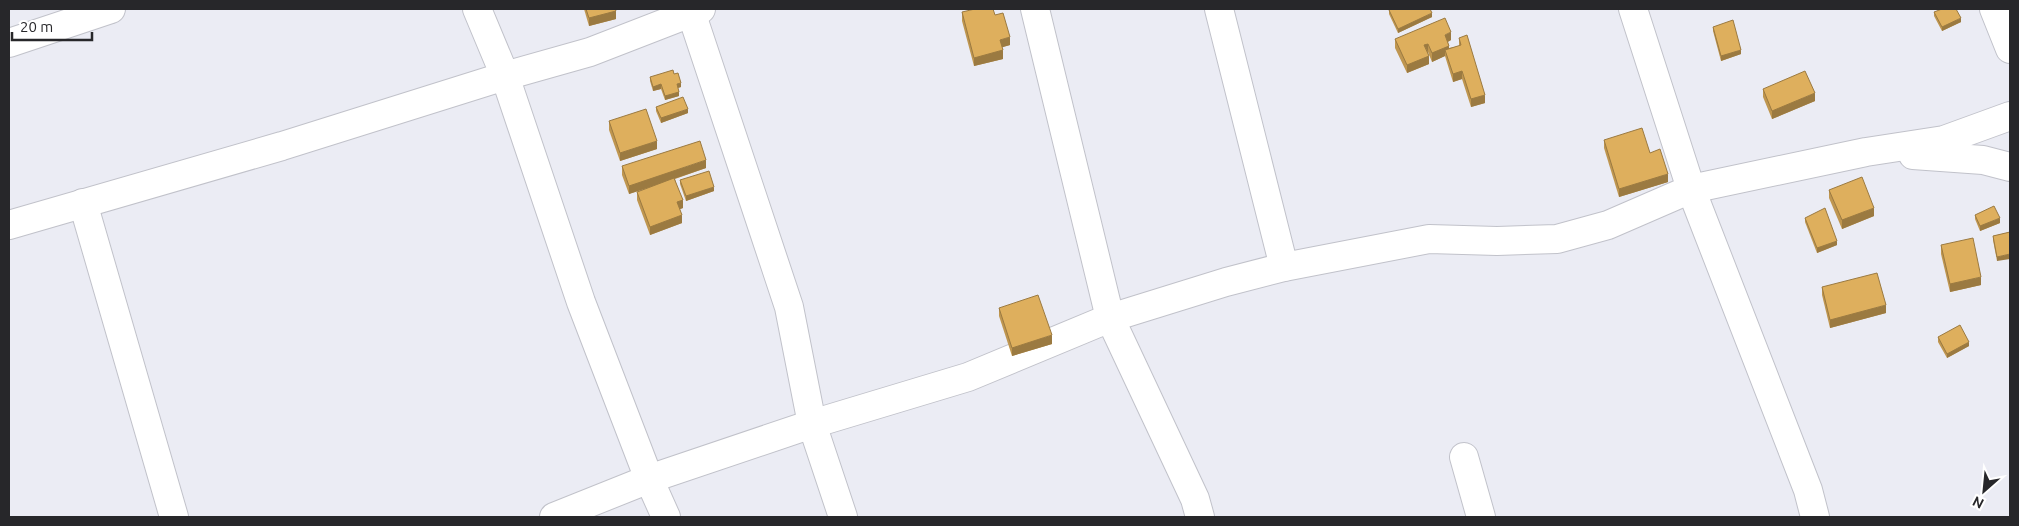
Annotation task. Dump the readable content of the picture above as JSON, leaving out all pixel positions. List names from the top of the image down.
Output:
{
  "scale_bar": "20 m",
  "north": "bottom left"
}
